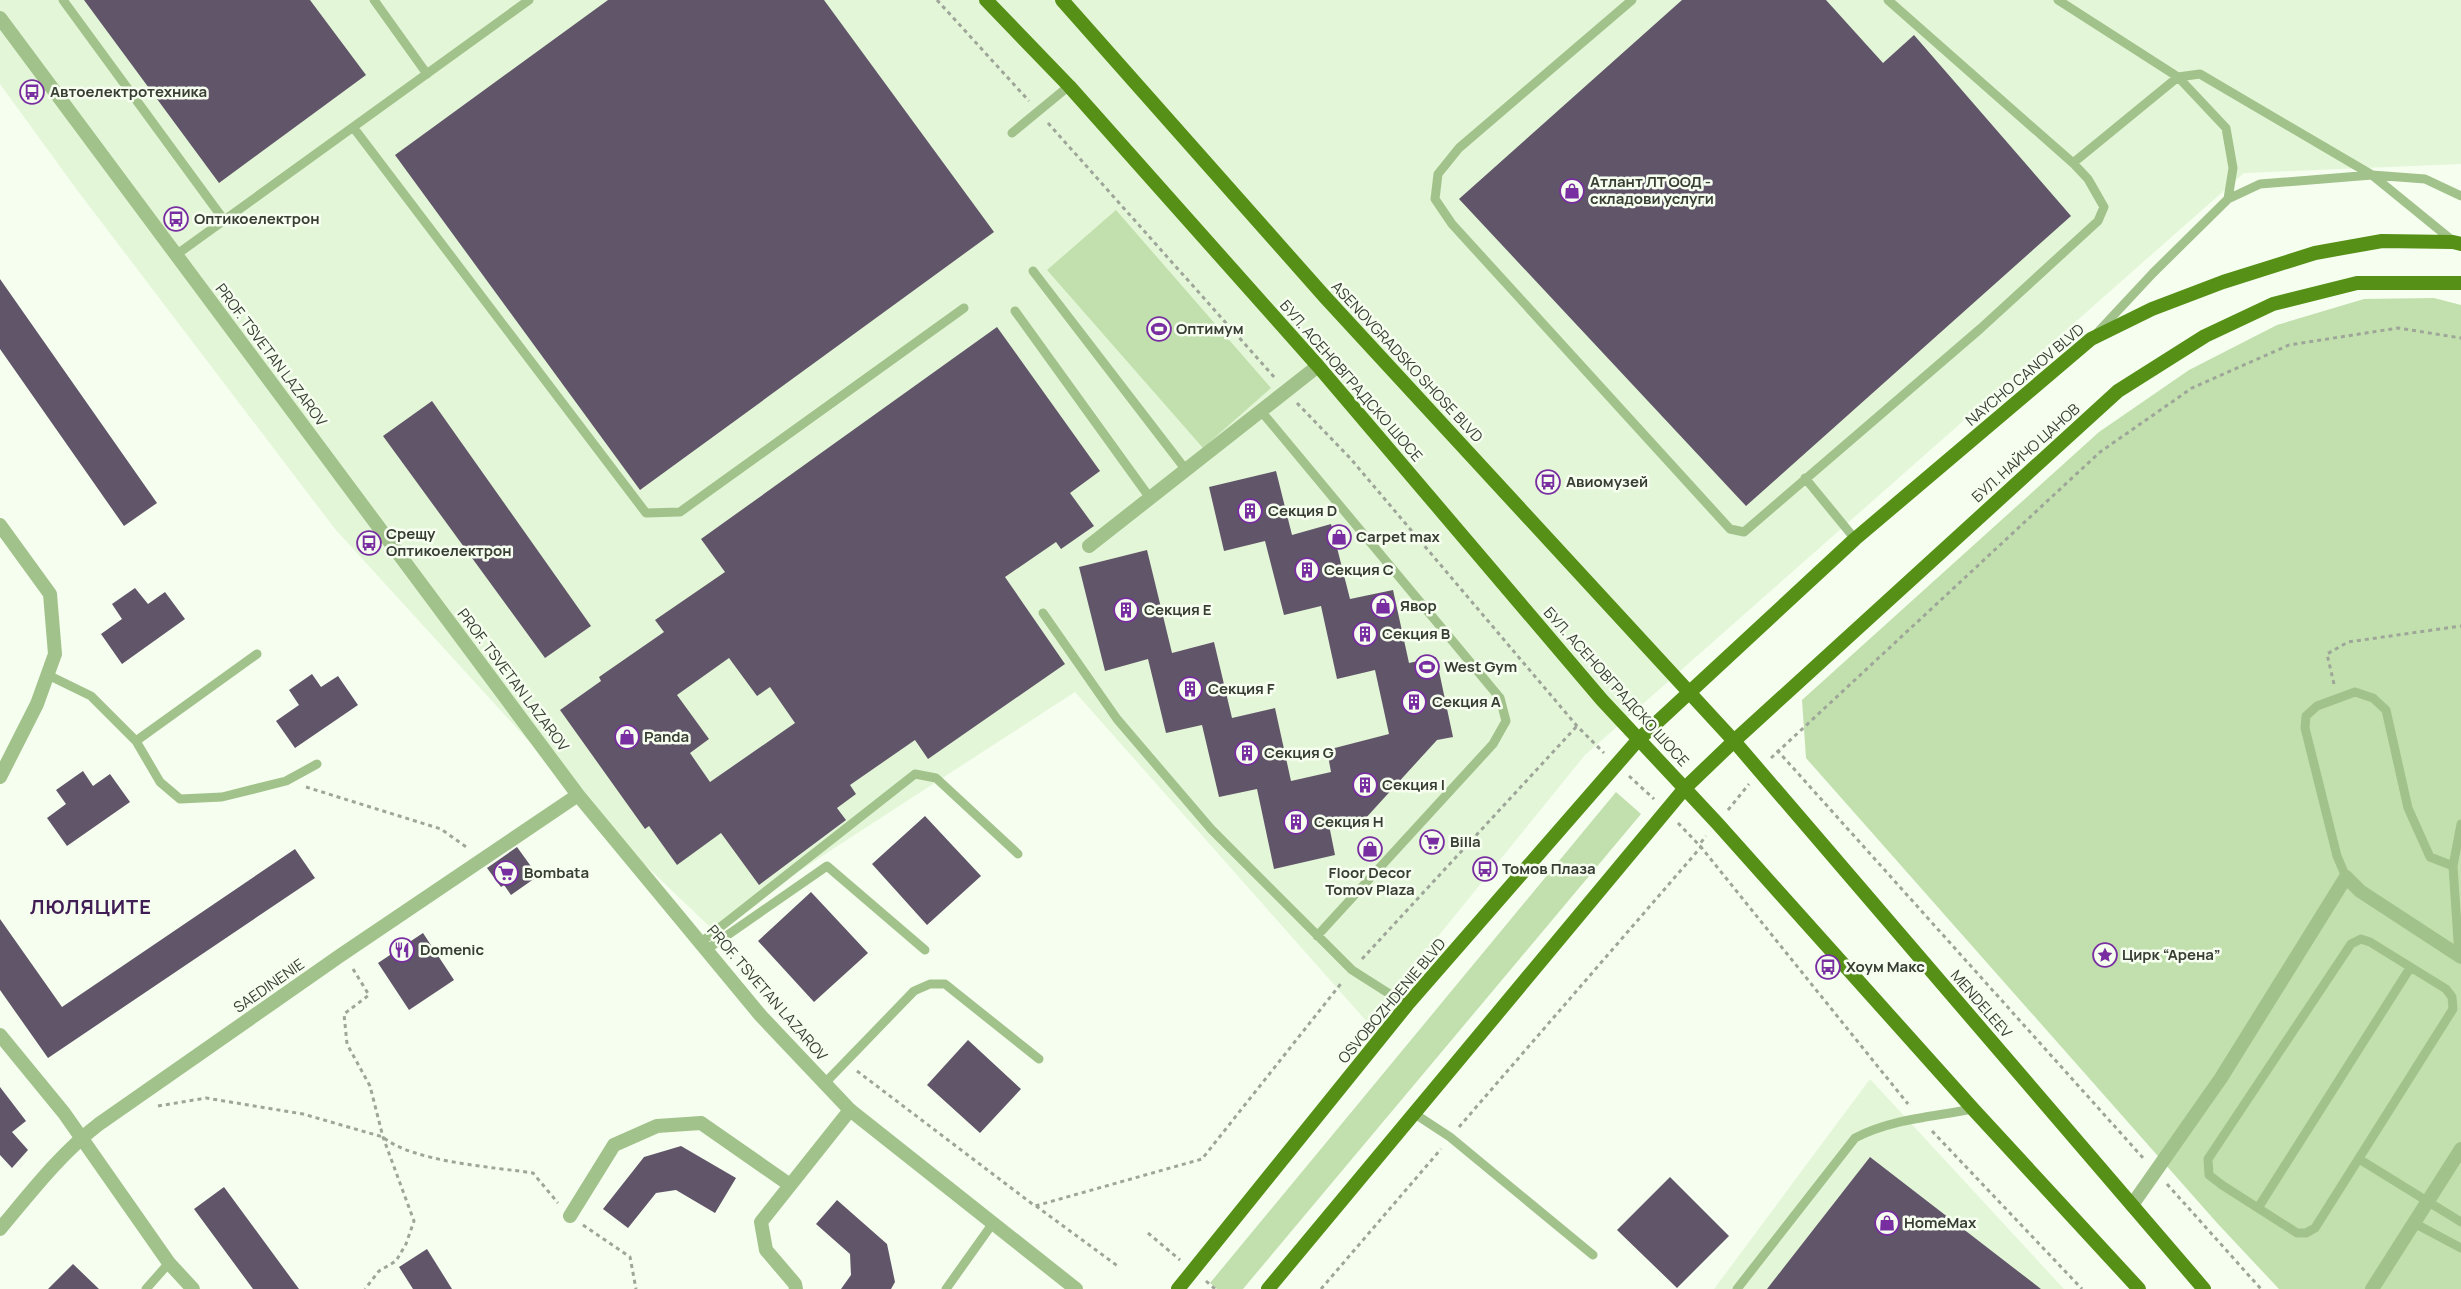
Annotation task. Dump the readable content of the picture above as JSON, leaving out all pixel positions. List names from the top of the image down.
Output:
{
  "streets": {
    "main road": [
      "ASENOVGRADSKO SHOSE BLVD",
      "NAYCHO CANOV BLVD",
      "БУЛ. АСЕНОВГРАДСКО ШОСЕ",
      "БУЛ. НАЙЧО ЦАНОВ",
      "OSVOBOZHDENIE BLVD",
      "MENDELEEV"
    ],
    "street": ["PROF. TSVETAN LAZAROV", "SAEDINENIE"]
  },
  "crossings": [
    ["PROF. TSVETAN LAZAROV", "SAEDINENIE"],
    ["ASENOVGRADSKO SHOSE BLVD", "NAYCHO CANOV BLVD"],
    ["ASENOVGRADSKO SHOSE BLVD", "БУЛ. НАЙЧО ЦАНОВ"],
    ["ASENOVGRADSKO SHOSE BLVD", "MENDELEEV"],
    ["БУЛ. АСЕНОВГРАДСКО ШОСЕ", "БУЛ. НАЙЧО ЦАНОВ"],
    ["БУЛ. АСЕНОВГРАДСКО ШОСЕ", "OSVOBOZHDENIE BLVD"],
    ["БУЛ. НАЙЧО ЦАНОВ", "MENDELEEV"]
  ],
  "districts": ["ЛЮЛЯЦИТЕ"],
  "places": {
    "bus stop": [
      "Автоелектротехника",
      "Оптикоелектрон",
      "Авиомузей",
      "Срещу Оптикоелектрон",
      "Томов Плаза",
      "Хоум Макс"
    ],
    "shop": [
      "Атлант ЛТ ООД - складови услуги",
      "Carpet max",
      "Явор",
      "Panda",
      "Floor Decor Tomov Plaza",
      "HomeMax"
    ],
    "sports": ["Оптимум", "West Gym"],
    "building": [
      "Секция D",
      "Секция C",
      "Секция E",
      "Секция B",
      "Секция F",
      "Секция A",
      "Секция G",
      "Секция I",
      "Секция H"
    ],
    "supermarket": ["Billa", "Bombata"],
    "restaurant": ["Domenic"],
    "place": ["Цирк “Арена”"]
  }
}
